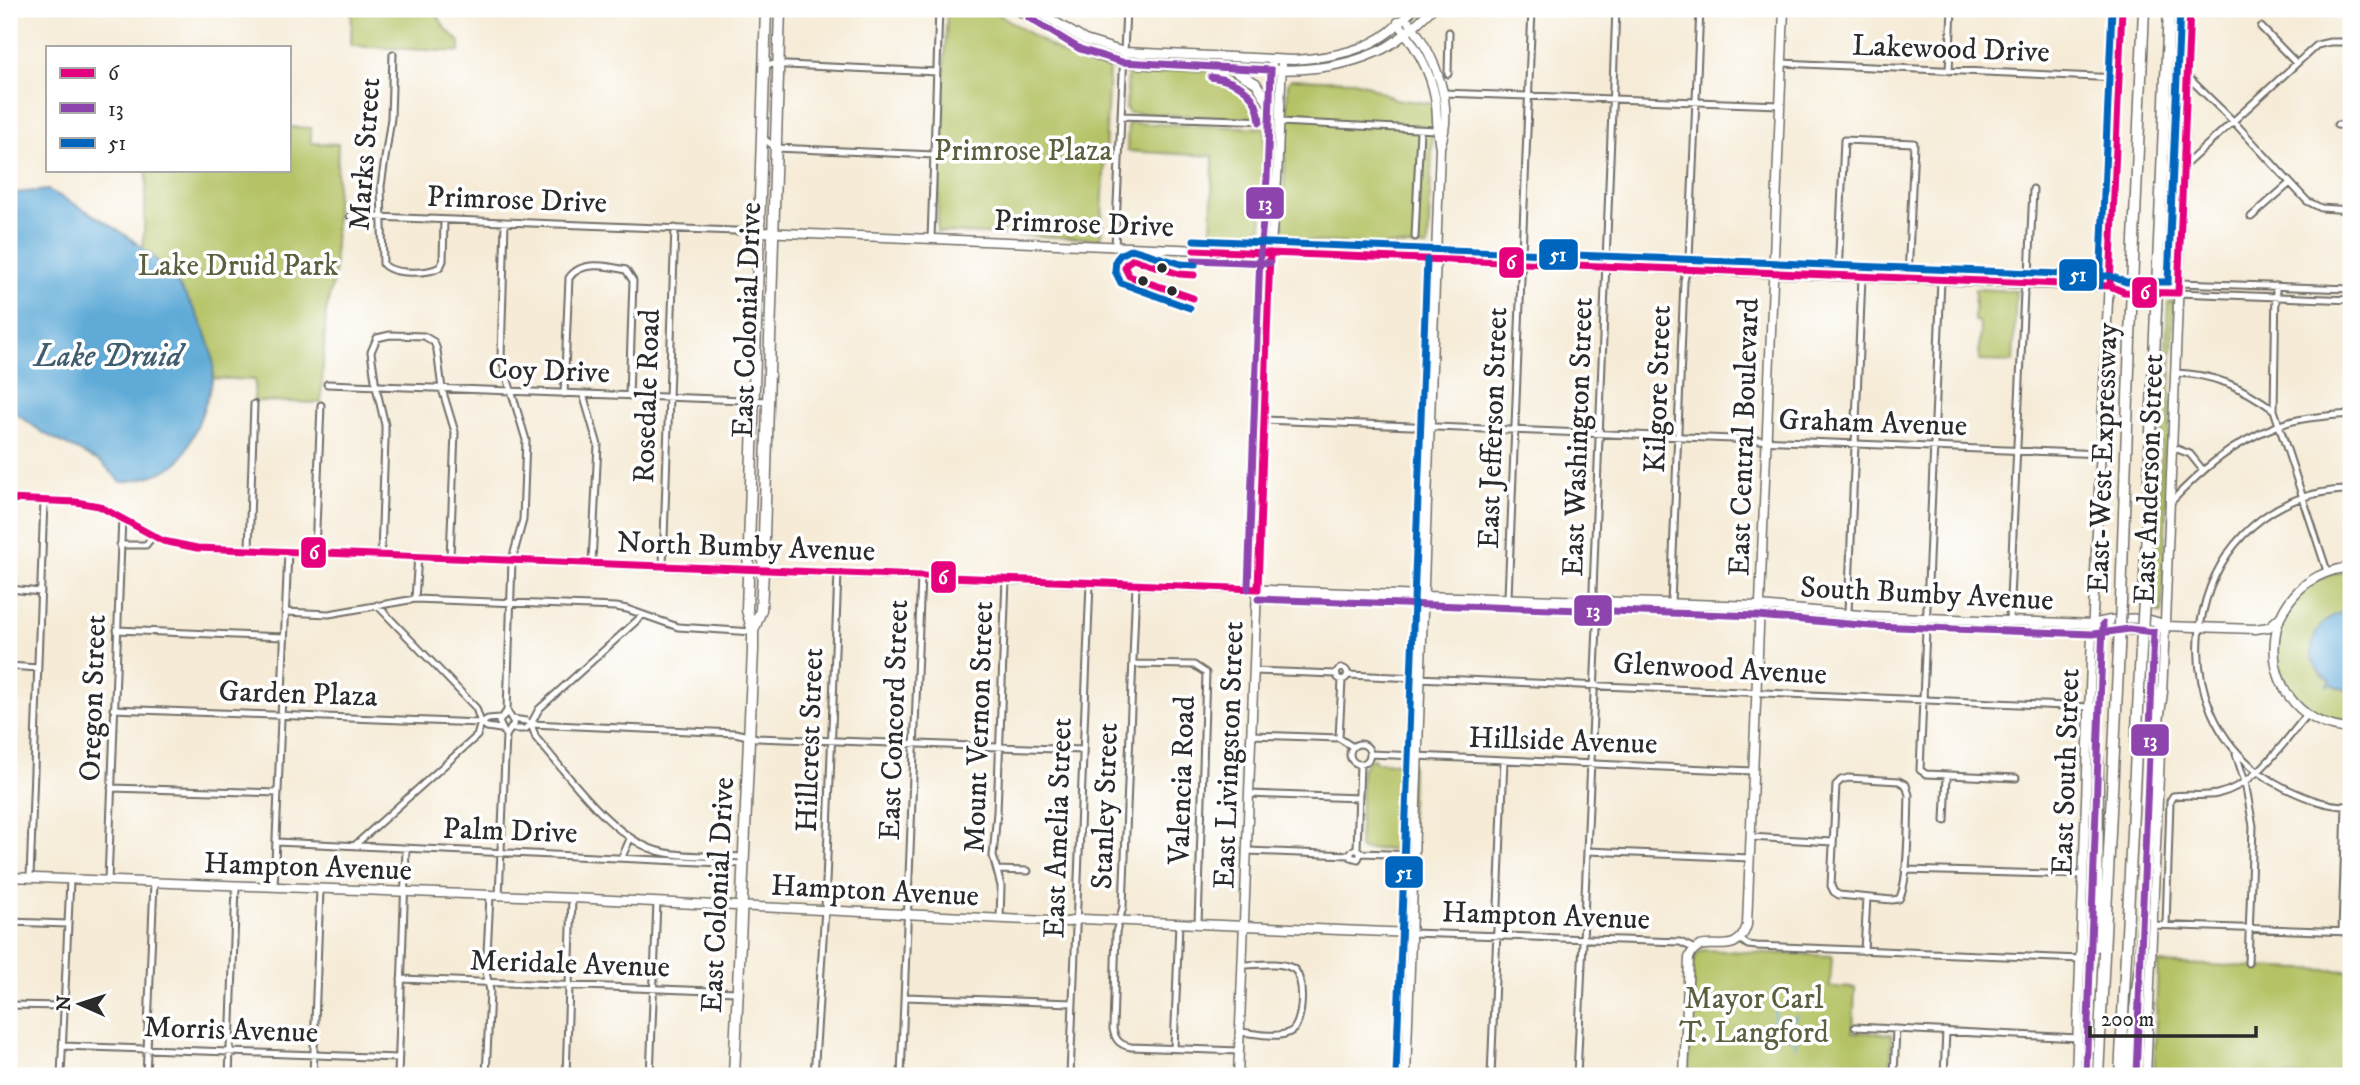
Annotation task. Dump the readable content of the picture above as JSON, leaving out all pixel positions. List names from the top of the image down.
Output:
{
  "streets": {
    "highway": ["East Colonial Drive", "East-West Expressway"],
    "street": [
      "Lakewood Drive",
      "Marks Street",
      "Primrose Drive",
      "Coy Drive",
      "Kilgore Street",
      "Rosedale Road",
      "Graham Avenue",
      "East Jefferson Street",
      "East Washington Street",
      "East Central Boulevard",
      "East Anderson Street",
      "North Bumby Avenue",
      "South Bumby Avenue",
      "Glenwood Avenue",
      "Garden Plaza",
      "Oregon Street",
      "East Concord Street",
      "Mount Vernon Street",
      "Hillcrest Street",
      "Hillside Avenue",
      "East Livingston Street",
      "East South Street",
      "Valencia Road",
      "Stanley Street",
      "East Amelia Street",
      "Palm Drive",
      "Hampton Avenue",
      "Meridale Avenue",
      "Morris Avenue"
    ]
  },
  "crossings": [
    ["Lakewood Drive", "East Central Boulevard"],
    ["Lakewood Drive", "East South Street"],
    ["Marks Street", "Primrose Drive"],
    ["Primrose Drive", "East Colonial Drive"],
    ["Primrose Drive", "Kilgore Street"],
    ["Primrose Drive", "Rosedale Road"],
    ["Primrose Drive", "East Jefferson Street"],
    ["Primrose Drive", "East Washington Street"],
    ["Primrose Drive", "East Central Boulevard"],
    ["Primrose Drive", "East Anderson Street"],
    ["Primrose Drive", "East Livingston Street"],
    ["Primrose Drive", "East South Street"],
    ["East Colonial Drive", "Coy Drive"],
    ["East Colonial Drive", "North Bumby Avenue"],
    ["East Colonial Drive", "Palm Drive"],
    ["East Colonial Drive", "Hampton Avenue"],
    ["East Colonial Drive", "Meridale Avenue"],
    ["Coy Drive", "Rosedale Road"],
    ["Kilgore Street", "Graham Avenue"],
    ["Kilgore Street", "North Bumby Avenue"],
    ["Rosedale Road", "North Bumby Avenue"],
    ["Graham Avenue", "East Jefferson Street"],
    ["Graham Avenue", "East Washington Street"],
    ["Graham Avenue", "East Central Boulevard"],
    ["Graham Avenue", "East Livingston Street"],
    ["Graham Avenue", "East South Street"],
    ["East Jefferson Street", "North Bumby Avenue"],
    ["East Washington Street", "North Bumby Avenue"],
    ["East Washington Street", "Glenwood Avenue"],
    ["East Washington Street", "Hillside Avenue"],
    ["East Washington Street", "Hampton Avenue"],
    ["East Central Boulevard", "North Bumby Avenue"],
    ["East Central Boulevard", "South Bumby Avenue"],
    ["East Central Boulevard", "Glenwood Avenue"],
    ["East Central Boulevard", "Hillside Avenue"],
    ["East Anderson Street", "South Bumby Avenue"],
    ["North Bumby Avenue", "South Bumby Avenue"],
    ["North Bumby Avenue", "Oregon Street"],
    ["North Bumby Avenue", "East Concord Street"],
    ["North Bumby Avenue", "Mount Vernon Street"],
    ["North Bumby Avenue", "Hillcrest Street"],
    ["North Bumby Avenue", "East Livingston Street"],
    ["North Bumby Avenue", "Stanley Street"],
    ["North Bumby Avenue", "East Amelia Street"],
    ["South Bumby Avenue", "East South Street"],
    ["Glenwood Avenue", "East South Street"],
    ["Garden Plaza", "Oregon Street"],
    ["Oregon Street", "Hampton Avenue"],
    ["East Concord Street", "Hampton Avenue"],
    ["Mount Vernon Street", "Hampton Avenue"],
    ["Hillcrest Street", "Hampton Avenue"],
    ["East Livingston Street", "Hampton Avenue"],
    ["Valencia Road", "Stanley Street"],
    ["Valencia Road", "Hampton Avenue"],
    ["Stanley Street", "Hampton Avenue"],
    ["East Amelia Street", "Hampton Avenue"]
  ],
  "water": ["Lake Druid"],
  "parks": ["Primrose Plaza", "Lake Druid Park", "Mayor Carl T. Langford"],
  "lines": ["transit line 6", "transit line 51", "transit line 13"],
  "legend": ["6", "13", "51"],
  "scale_bar": "200 m",
  "north": "left"
}
